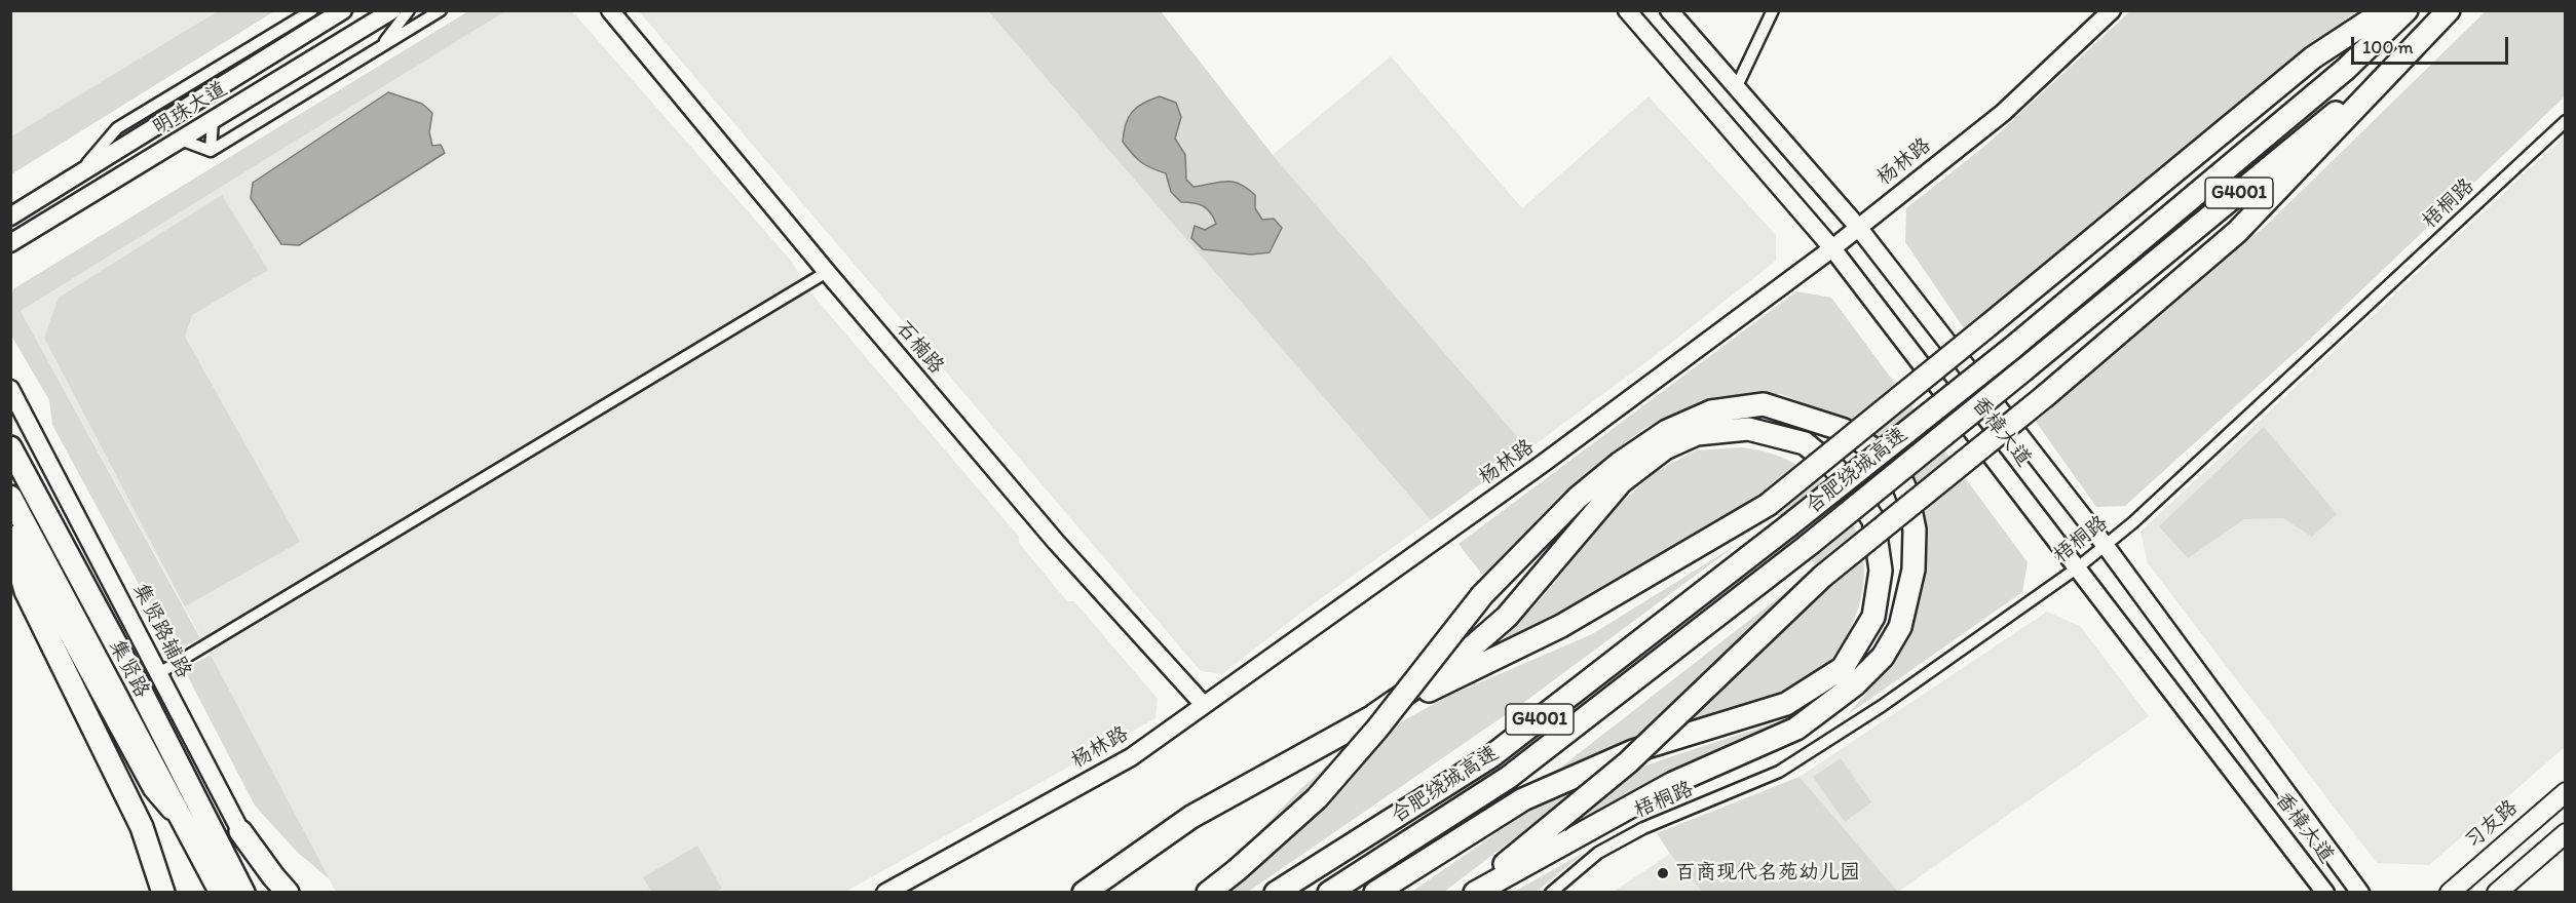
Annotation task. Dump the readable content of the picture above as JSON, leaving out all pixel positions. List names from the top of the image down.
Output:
{
  "streets": {
    "highway": ["G4001", "合肥绕城高速", "集贤路"],
    "main road": ["习友路"],
    "street": [
      "明珠大道",
      "杨林路",
      "梧桐路",
      "石楠路",
      "香樟大道",
      "集贤路辅路"
    ]
  },
  "crossings": [
    ["杨林路", "石楠路"],
    ["杨林路", "香樟大道"],
    ["梧桐路", "香樟大道"]
  ],
  "places": ["百商现代名苑幼儿园"],
  "scale_bar": "100 m"
}
